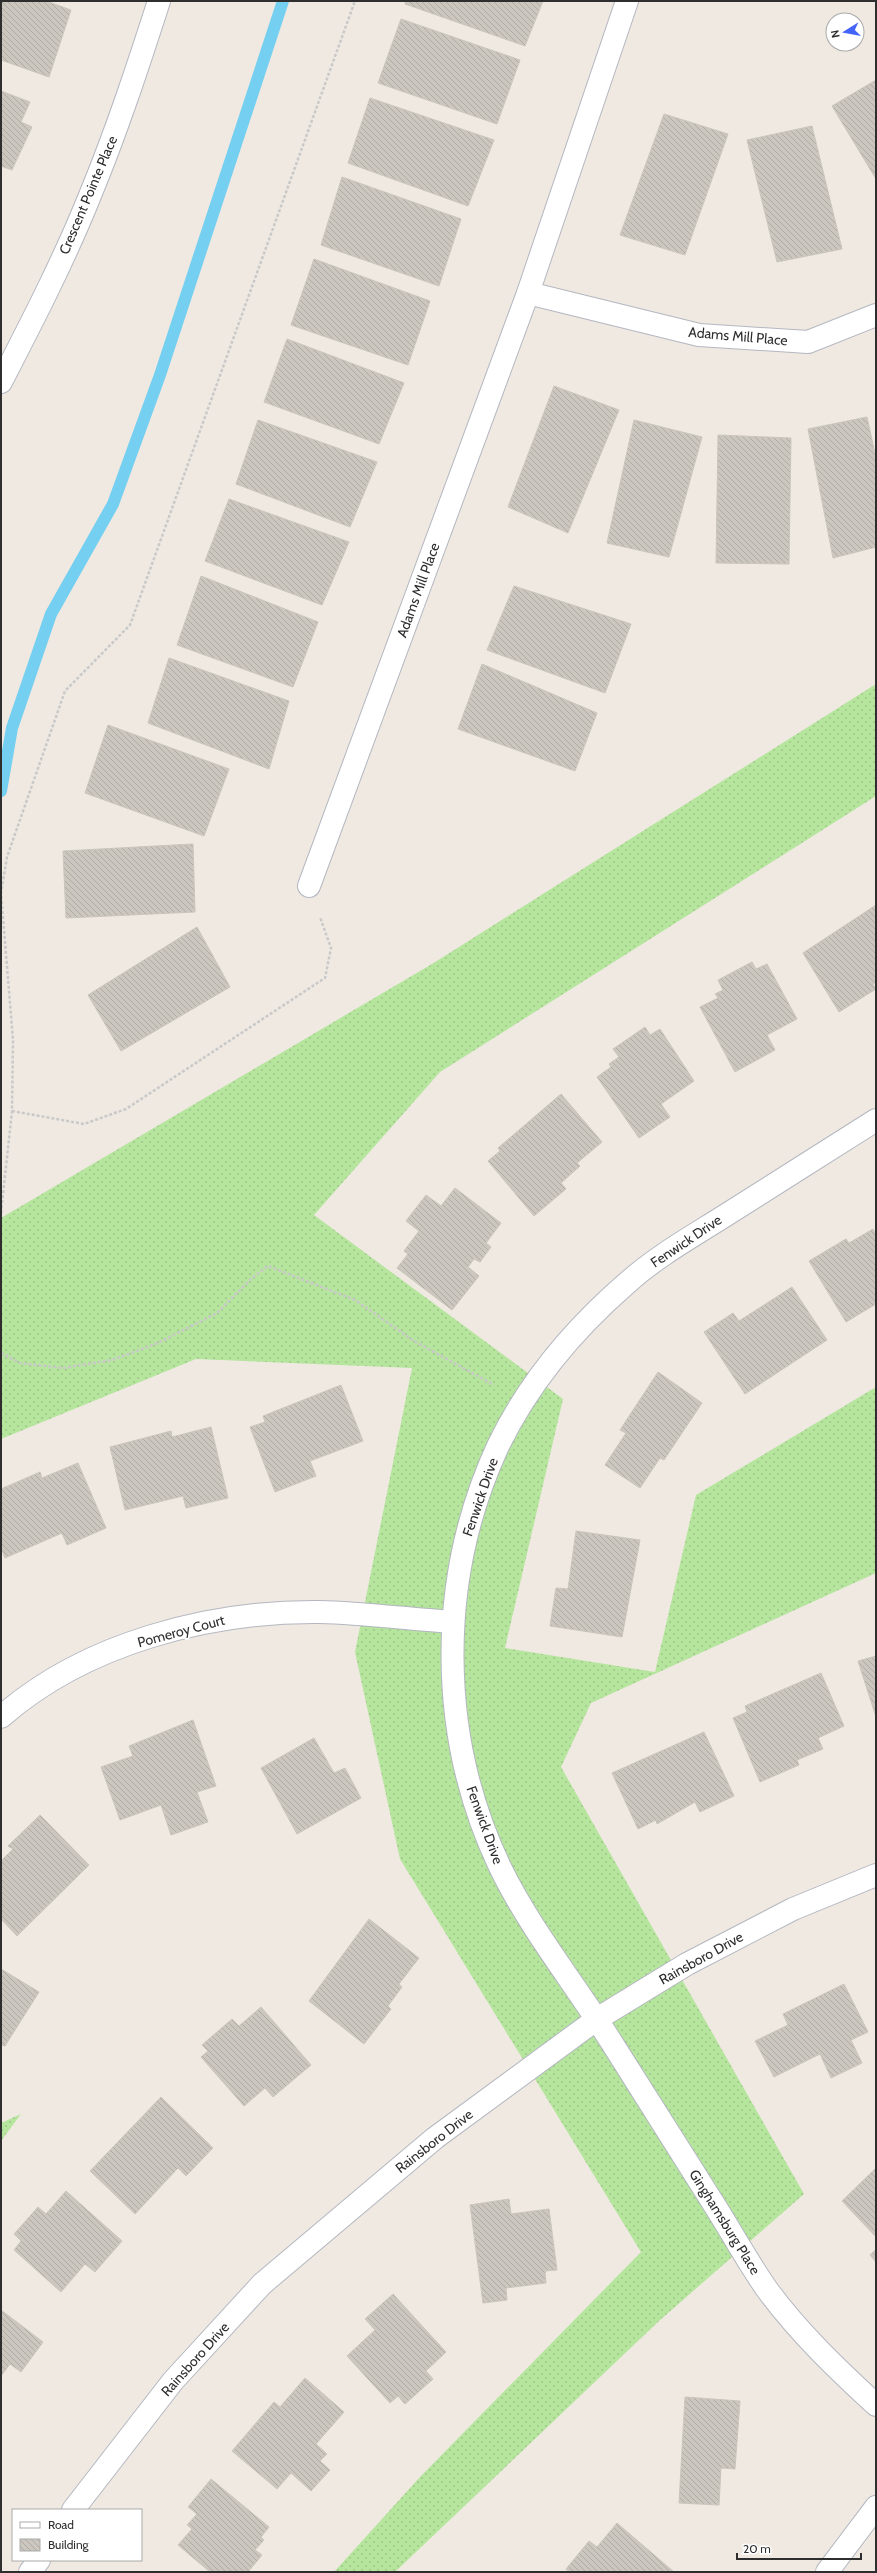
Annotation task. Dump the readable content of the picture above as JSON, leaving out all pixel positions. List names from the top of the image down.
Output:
{
  "streets": {
    "street": [
      "Crescent Pointe Place",
      "Adams Mill Place",
      "Fenwick Drive",
      "Pomeroy Court",
      "Rainsboro Drive",
      "Ginghamsburg Place"
    ]
  },
  "crossings": [
    ["Fenwick Drive", "Pomeroy Court"],
    ["Fenwick Drive", "Rainsboro Drive"],
    ["Fenwick Drive", "Ginghamsburg Place"],
    ["Rainsboro Drive", "Ginghamsburg Place"]
  ],
  "legend": ["Road", "Building"],
  "scale_bar": "20 m",
  "north": "left"
}
